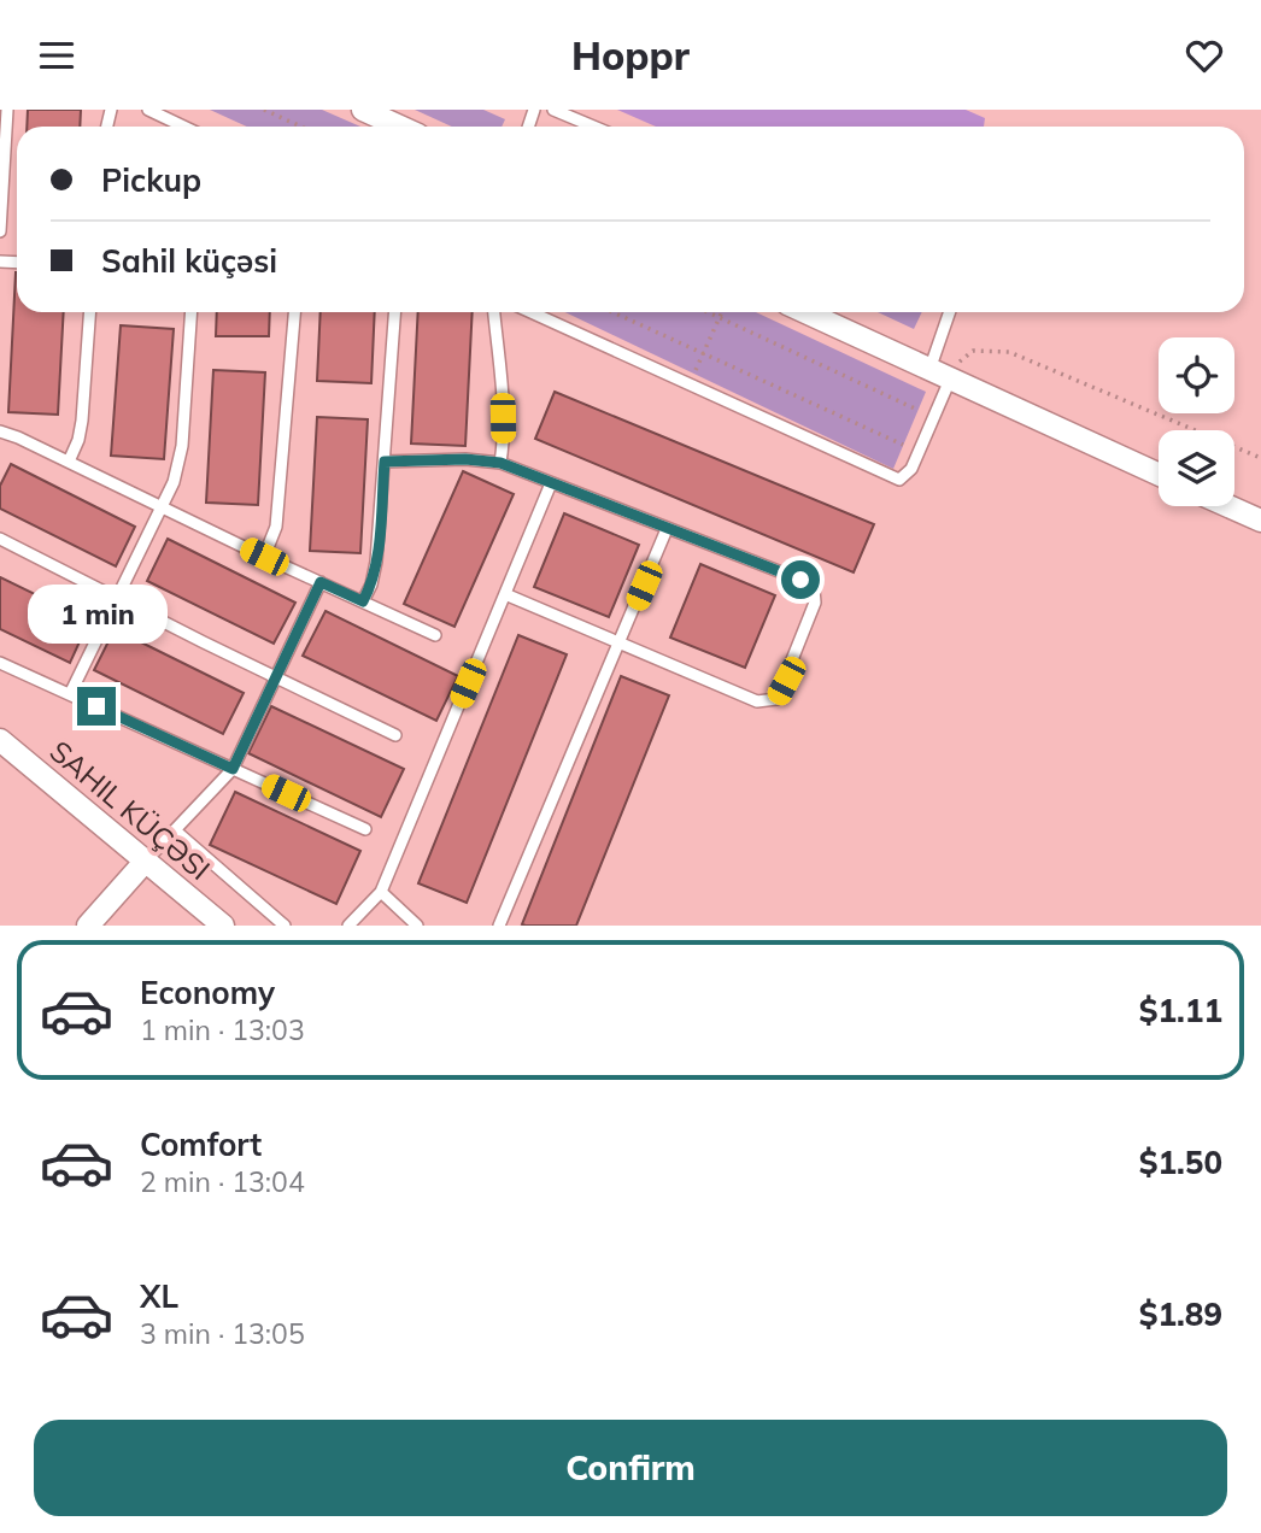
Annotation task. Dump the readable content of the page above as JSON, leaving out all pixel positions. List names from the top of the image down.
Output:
{
  "streets": {
    "street": ["SAHIL KÜÇƏSI"]
  },
  "page": {
    "header": "Hoppr",
    "banner": ["Pickup", "Sahil küçəsi"],
    "bubble": "1 min",
    "list": [
      {
        "name": "Economy",
        "note": "1 min · 13:03",
        "value": "$1.11"
      },
      {
        "name": "Comfort",
        "note": "2 min · 13:04",
        "value": "$1.50"
      },
      {
        "name": "XL",
        "note": "3 min · 13:05",
        "value": "$1.89"
      }
    ],
    "buttons": "Confirm"
  }
}
